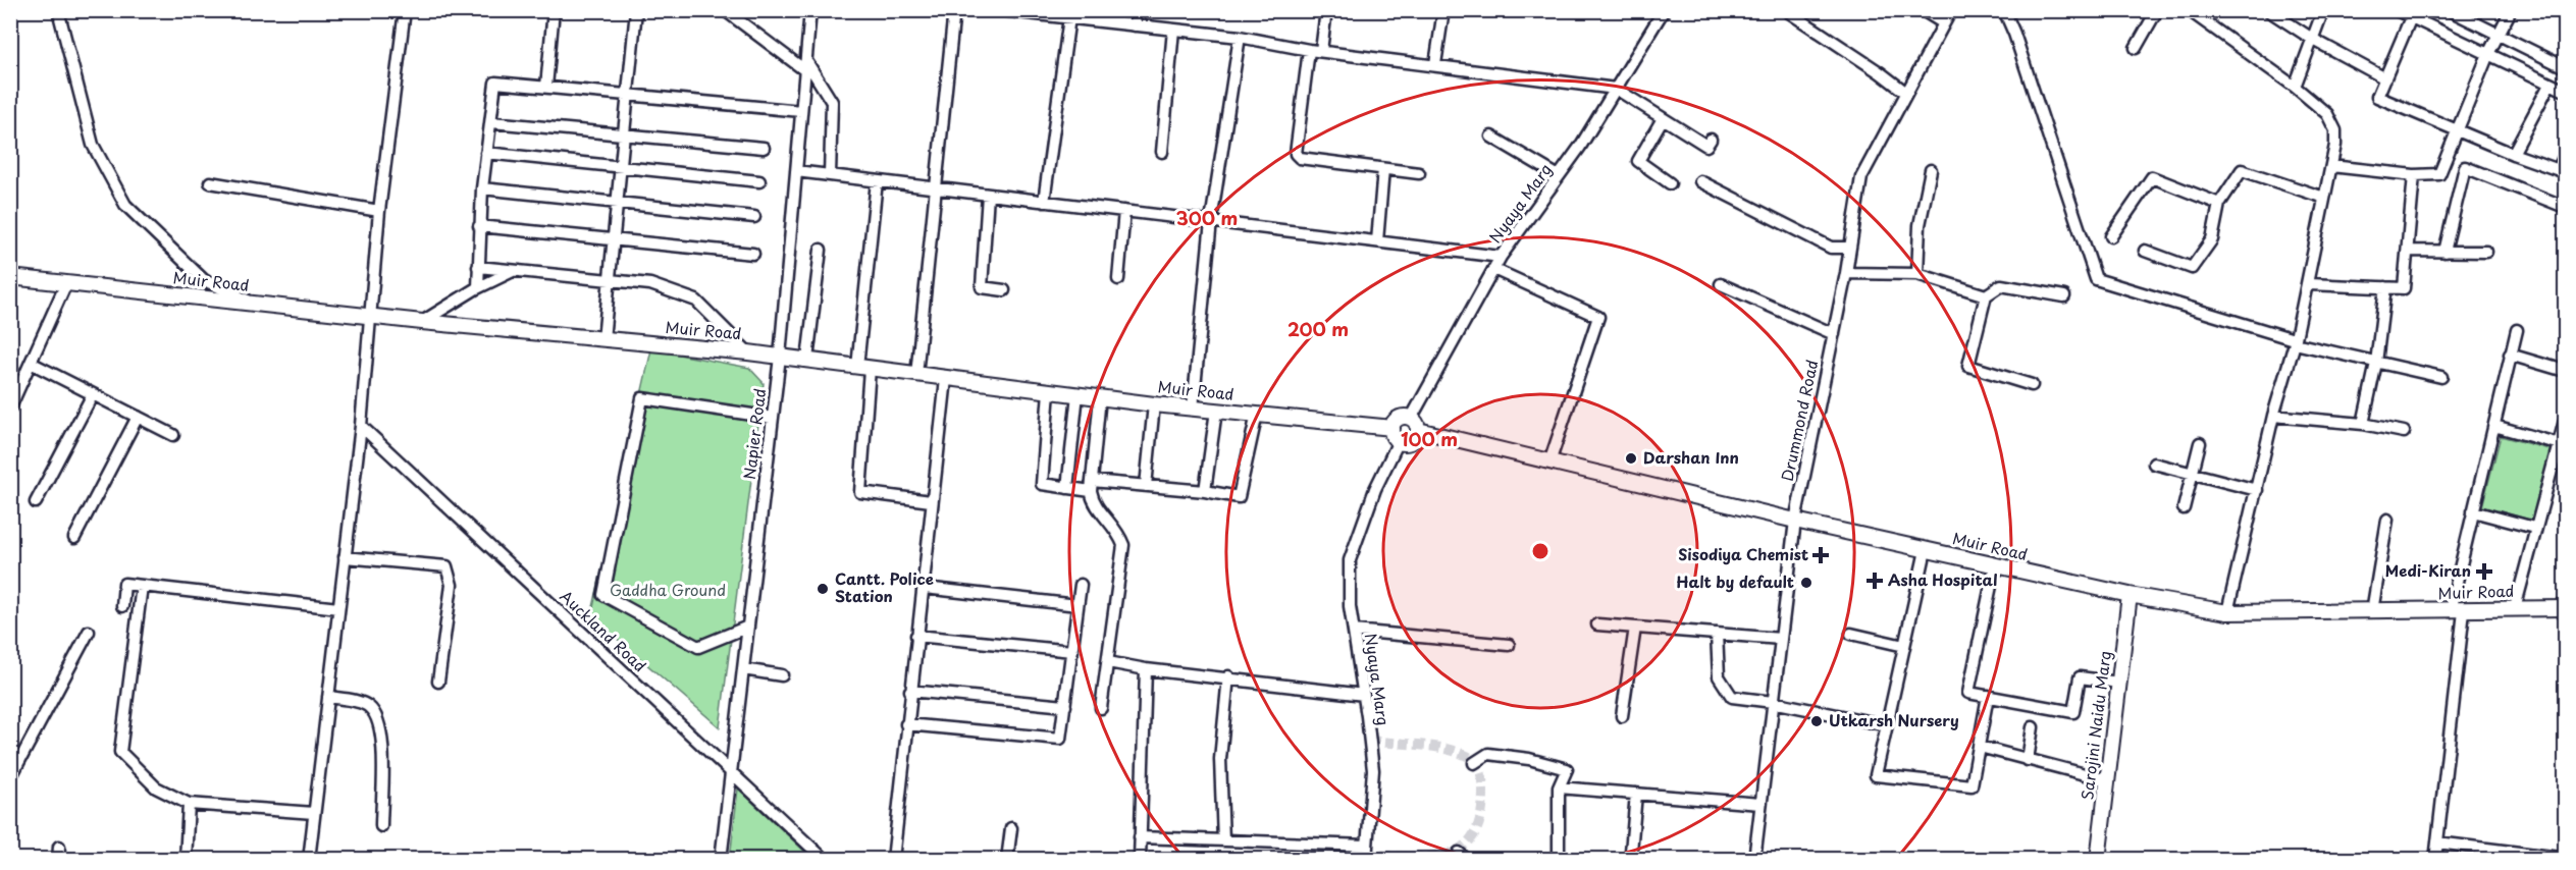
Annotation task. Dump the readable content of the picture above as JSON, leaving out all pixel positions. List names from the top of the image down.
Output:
{
  "streets": {
    "main road": ["Muir Road", "Sarojini Naidu Marg"],
    "street": [
      "Nyaya Marg",
      "Drummond Road",
      "Napier Road",
      "Auckland Road"
    ]
  },
  "crossings": [
    ["Nyaya Marg", "Muir Road"],
    ["Muir Road", "Drummond Road"],
    ["Muir Road", "Napier Road"],
    ["Muir Road", "Sarojini Naidu Marg"],
    ["Napier Road", "Auckland Road"]
  ],
  "parks": ["Gaddha Ground"],
  "places": {
    "other": [
      "Darshan Inn",
      "Halt by default",
      "Cantt. Police Station",
      "Utkarsh Nursery"
    ],
    "health": ["Sisodiya Chemist", "Medi-Kiran", "Asha Hospital"]
  },
  "rings": ["300 m", "200 m", "100 m"]
}
